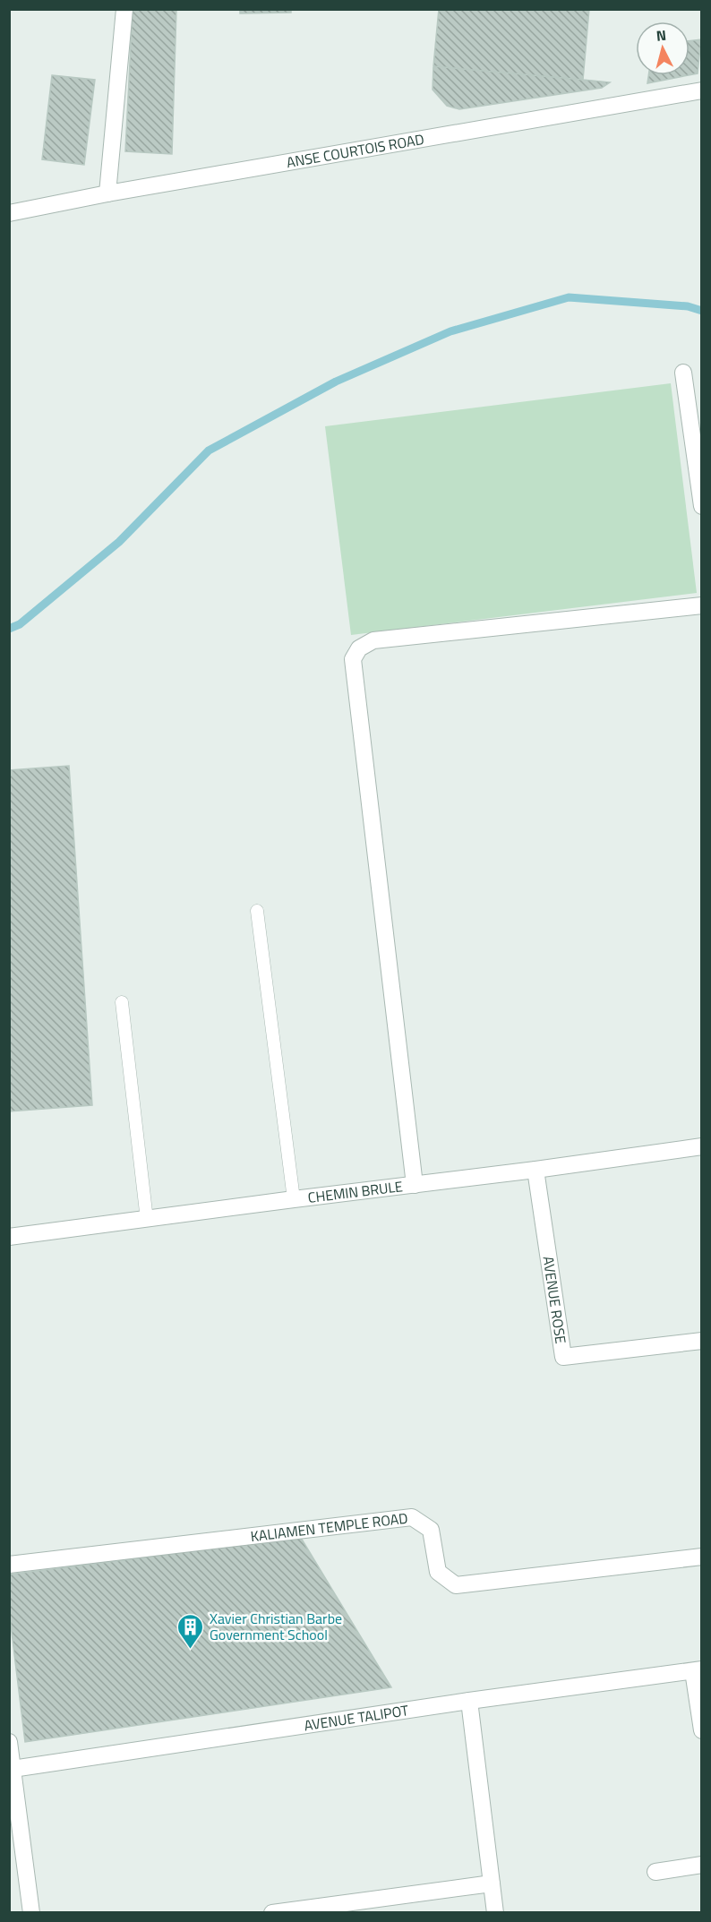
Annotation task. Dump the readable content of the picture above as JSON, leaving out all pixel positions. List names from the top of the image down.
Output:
{
  "streets": {
    "street": [
      "ANSE COURTOIS ROAD",
      "CHEMIN BRULE",
      "AVENUE ROSE",
      "KALIAMEN TEMPLE ROAD",
      "AVENUE TALIPOT"
    ]
  },
  "crossings": [
    ["CHEMIN BRULE", "AVENUE ROSE"]
  ],
  "places": {
    "building": ["Xavier Christian Barbe Government School"]
  },
  "north": "top"
}
